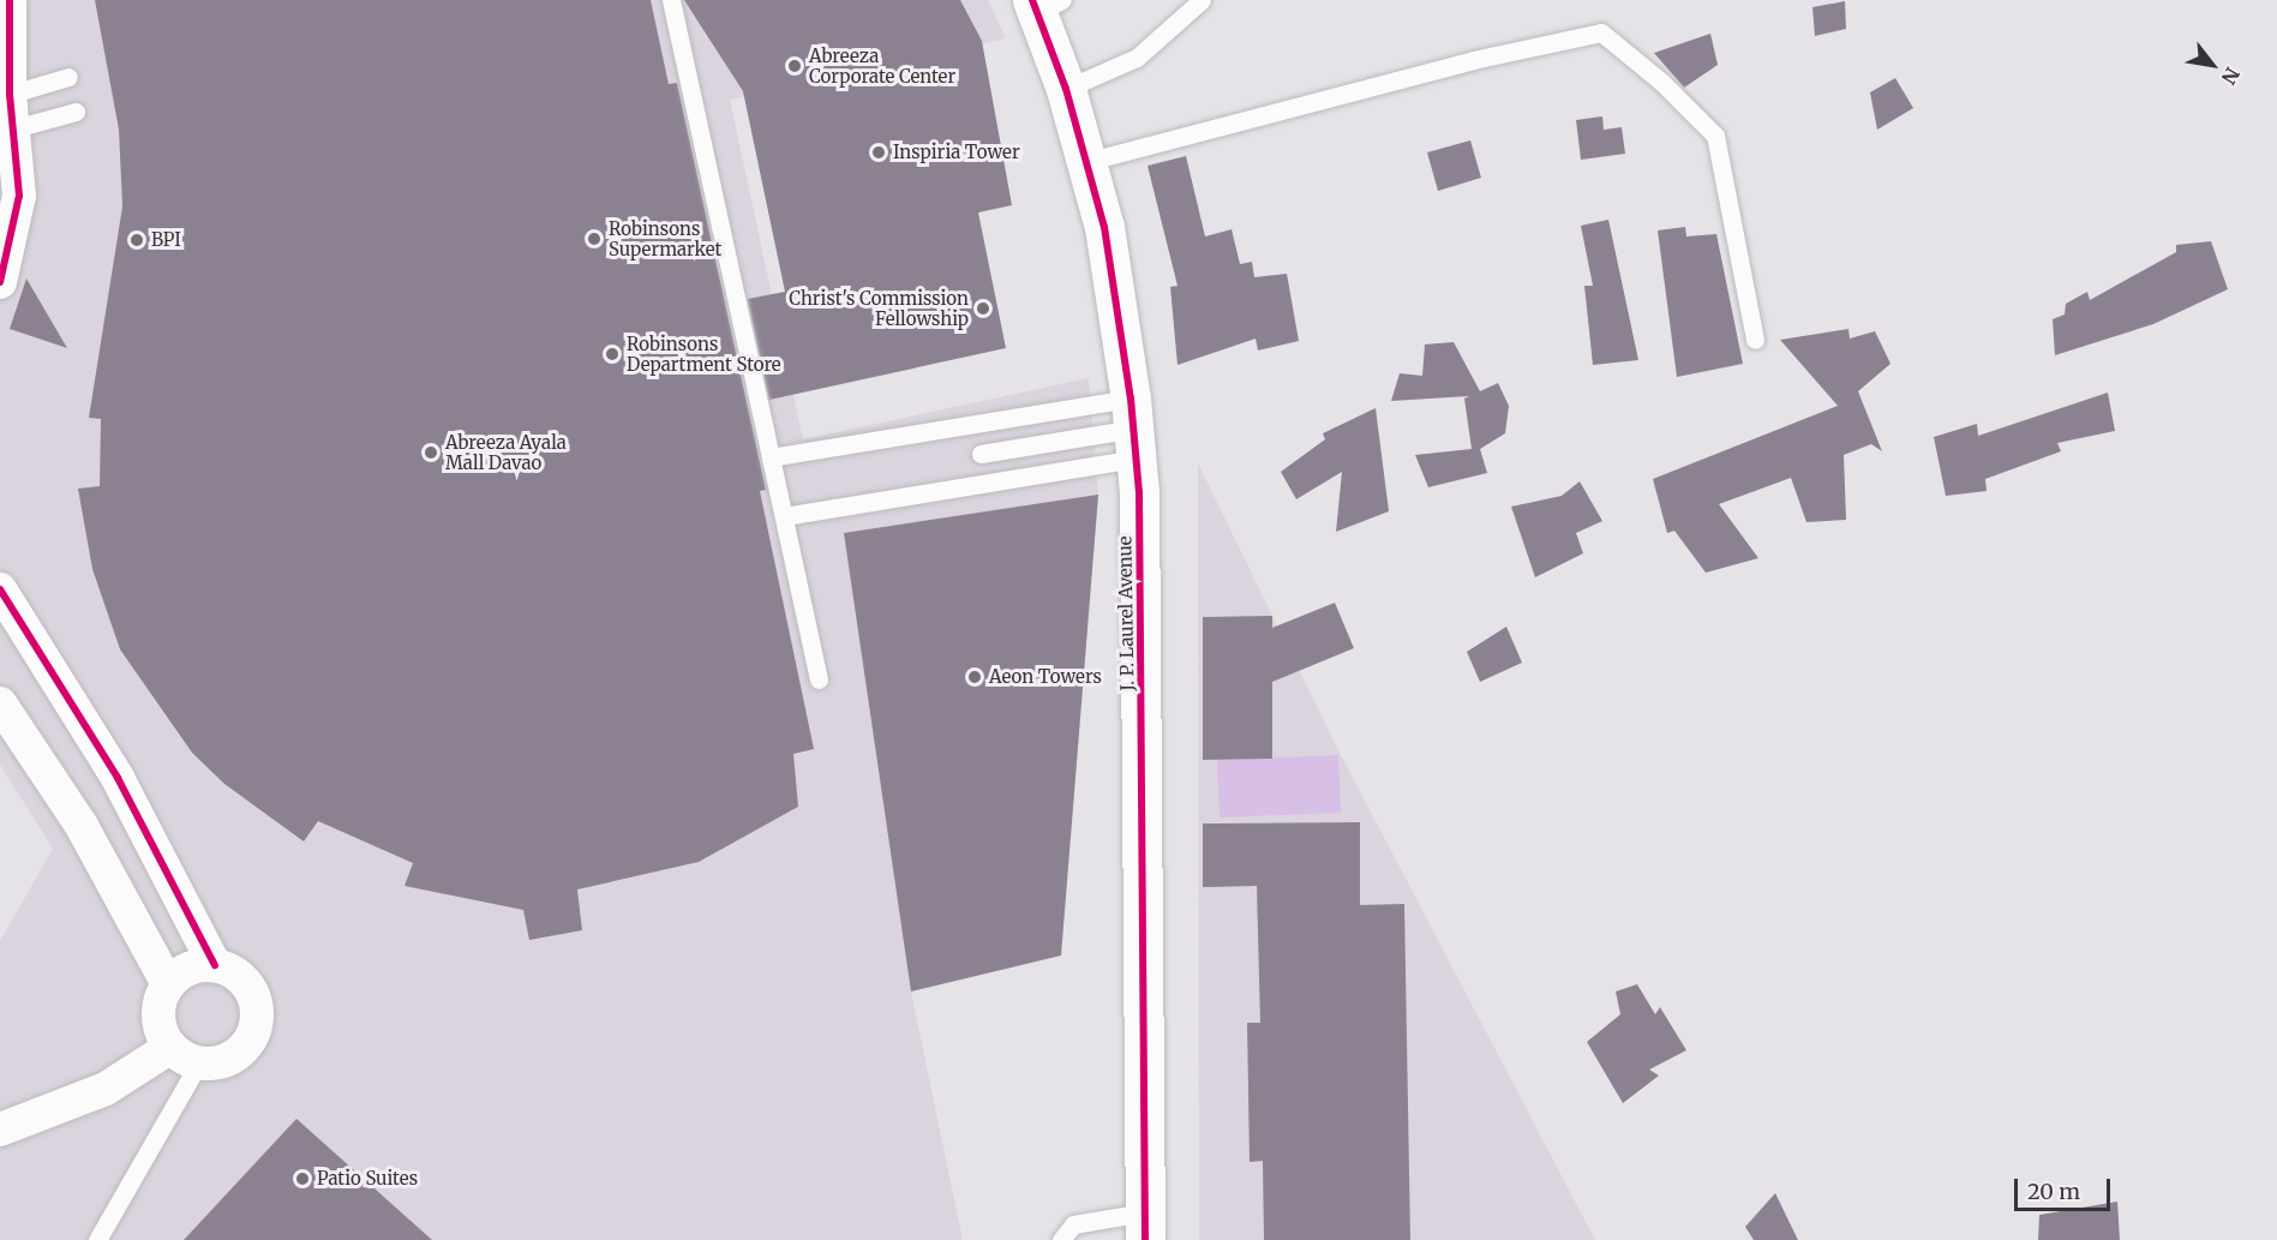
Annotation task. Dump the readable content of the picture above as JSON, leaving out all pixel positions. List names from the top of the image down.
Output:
{
  "streets": {
    "main road": ["J. P. Laurel Avenue"]
  },
  "places": [
    "Abreeza Corporate Center",
    "Inspiria Tower",
    "Robinsons Supermarket",
    "BPI",
    "Christ's Commission Fellowship",
    "Robinsons Department Store",
    "Abreeza Ayala Mall Davao",
    "Aeon Towers",
    "Patio Suites"
  ],
  "scale_bar": "20 m",
  "north": "bottom right"
}
